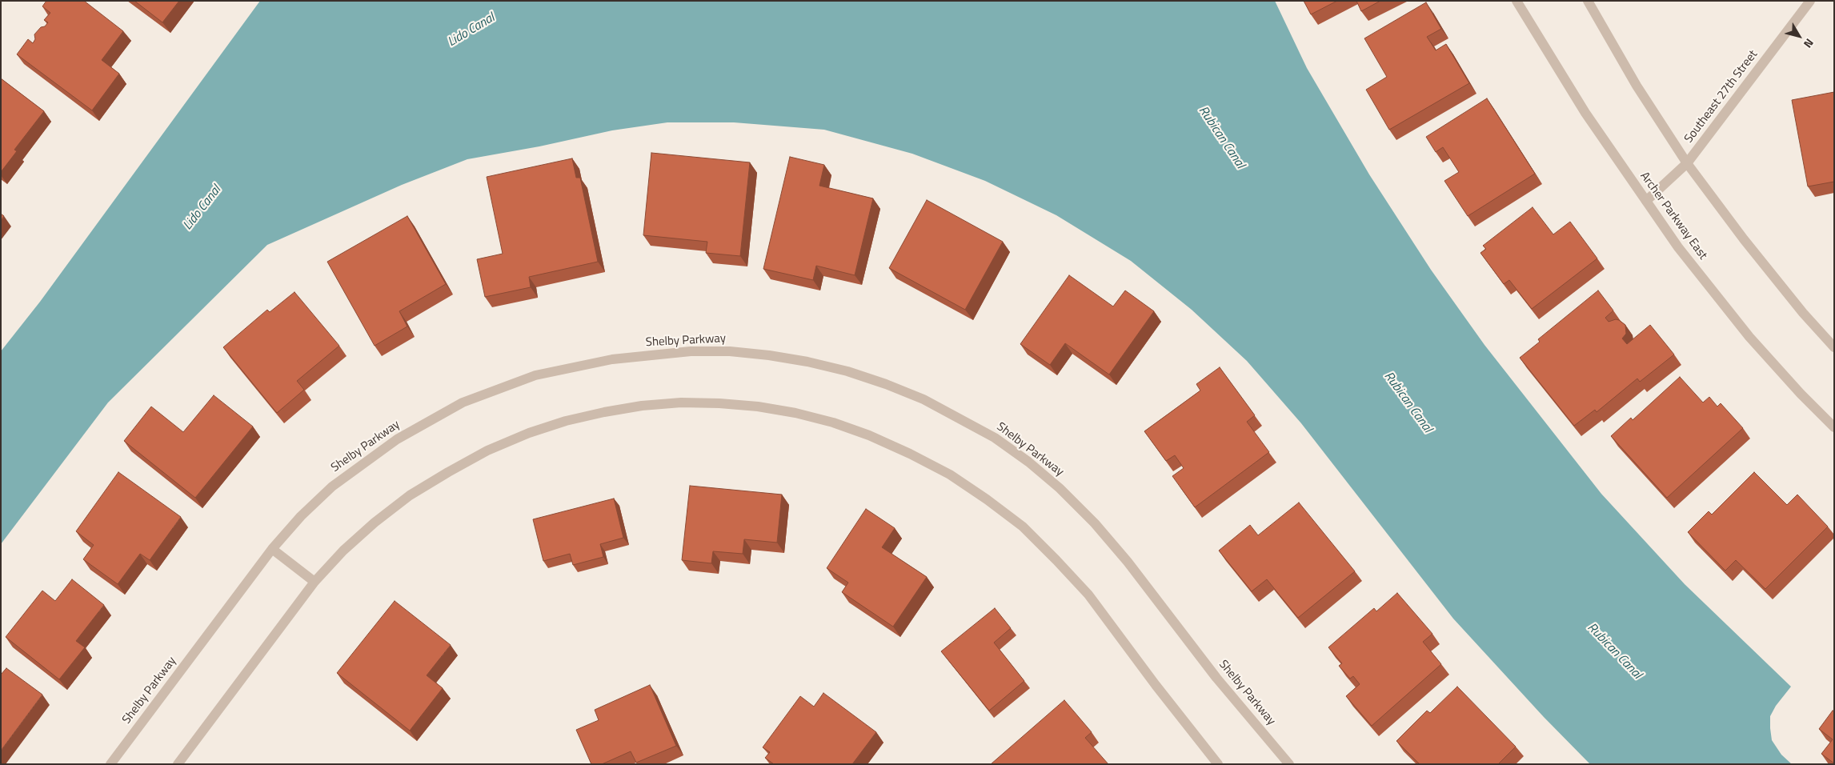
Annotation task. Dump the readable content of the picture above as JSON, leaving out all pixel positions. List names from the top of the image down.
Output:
{
  "streets": {
    "street": ["Southeast 27th Street", "Archer Parkway East", "Shelby Parkway"]
  },
  "crossings": [
    ["Southeast 27th Street", "Archer Parkway East"]
  ],
  "water": ["Lido Canal", "Rubican Canal"],
  "north": "bottom right"
}
